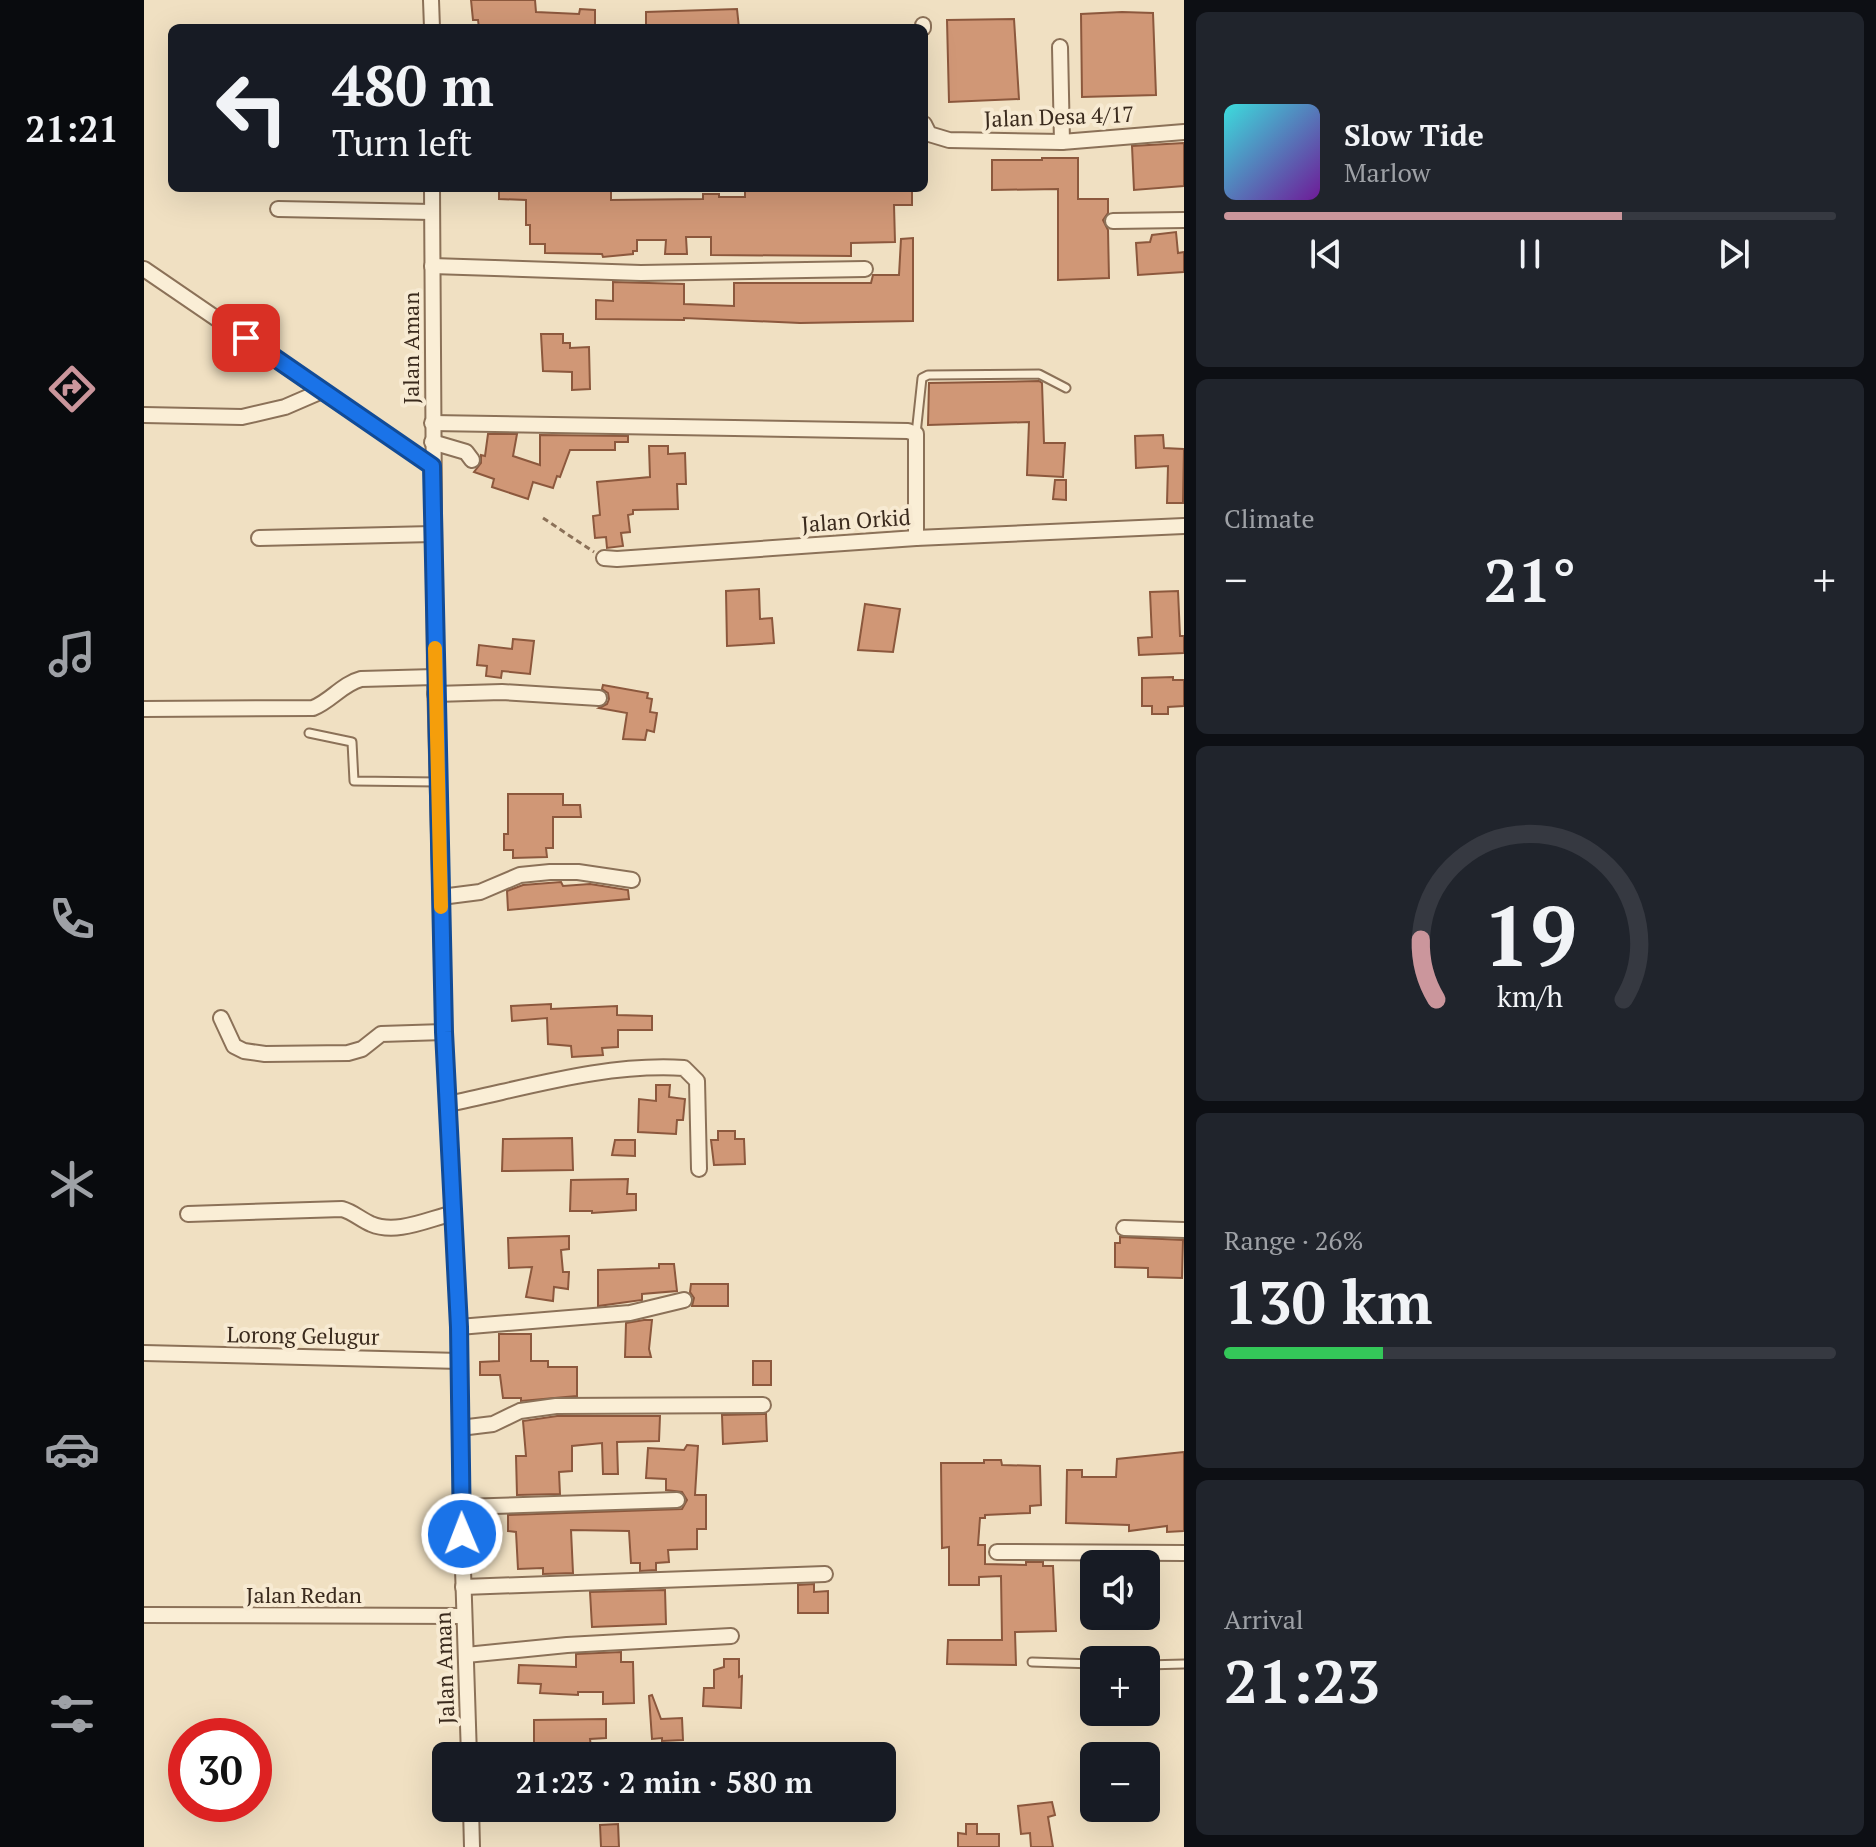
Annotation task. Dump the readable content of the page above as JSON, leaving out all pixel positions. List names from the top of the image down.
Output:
{
  "streets": {
    "street": [
      "Jalan Desa 4/17",
      "Jalan Aman",
      "Jalan Orkid",
      "Lorong Gelugur",
      "Jalan Redan"
    ]
  },
  "crossings": [
    ["Jalan Aman", "Lorong Gelugur"],
    ["Jalan Aman", "Jalan Redan"]
  ],
  "page": {
    "tabs": "21:21",
    "turn": ["480 m", "Turn left"],
    "song": ["Slow Tide", "Marlow"],
    "tile": [
      "Climate",
      ["Range · 26%", "130 km"],
      ["Arrival", "21:23"]
    ],
    "heat": ["−", "21°", "+"],
    "map_buttons": ["+", "−"],
    "limit": "30",
    "trip": "21:23 · 2 min · 580 m",
    "gauge": ["19", "km/h"]
  }
}
